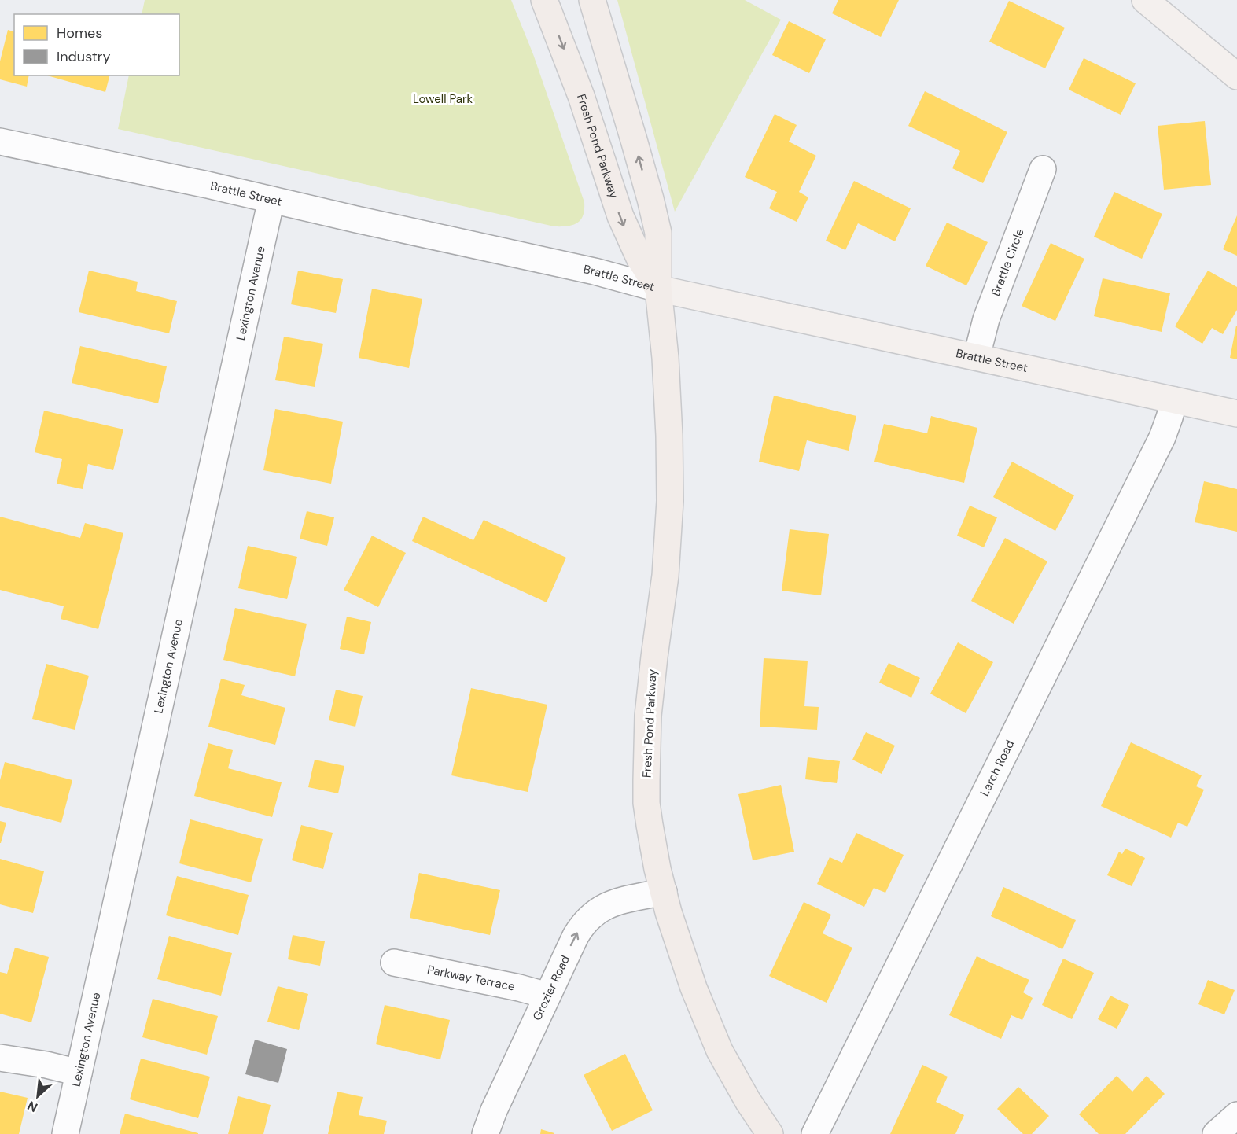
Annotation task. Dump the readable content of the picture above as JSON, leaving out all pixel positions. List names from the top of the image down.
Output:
{
  "streets": {
    "highway": ["Fresh Pond Parkway"],
    "main road": ["Brattle Street"],
    "street": [
      "Brattle Circle",
      "Lexington Avenue",
      "Larch Road",
      "Parkway Terrace",
      "Grozier Road"
    ]
  },
  "crossings": [
    ["Fresh Pond Parkway", "Brattle Street"],
    ["Fresh Pond Parkway", "Grozier Road"],
    ["Brattle Street", "Brattle Circle"],
    ["Brattle Street", "Lexington Avenue"],
    ["Brattle Street", "Larch Road"],
    ["Parkway Terrace", "Grozier Road"]
  ],
  "one_way": ["Grozier Road"],
  "parks": ["Lowell Park"],
  "legend": ["Homes", "Industry"],
  "north": "bottom left"
}
